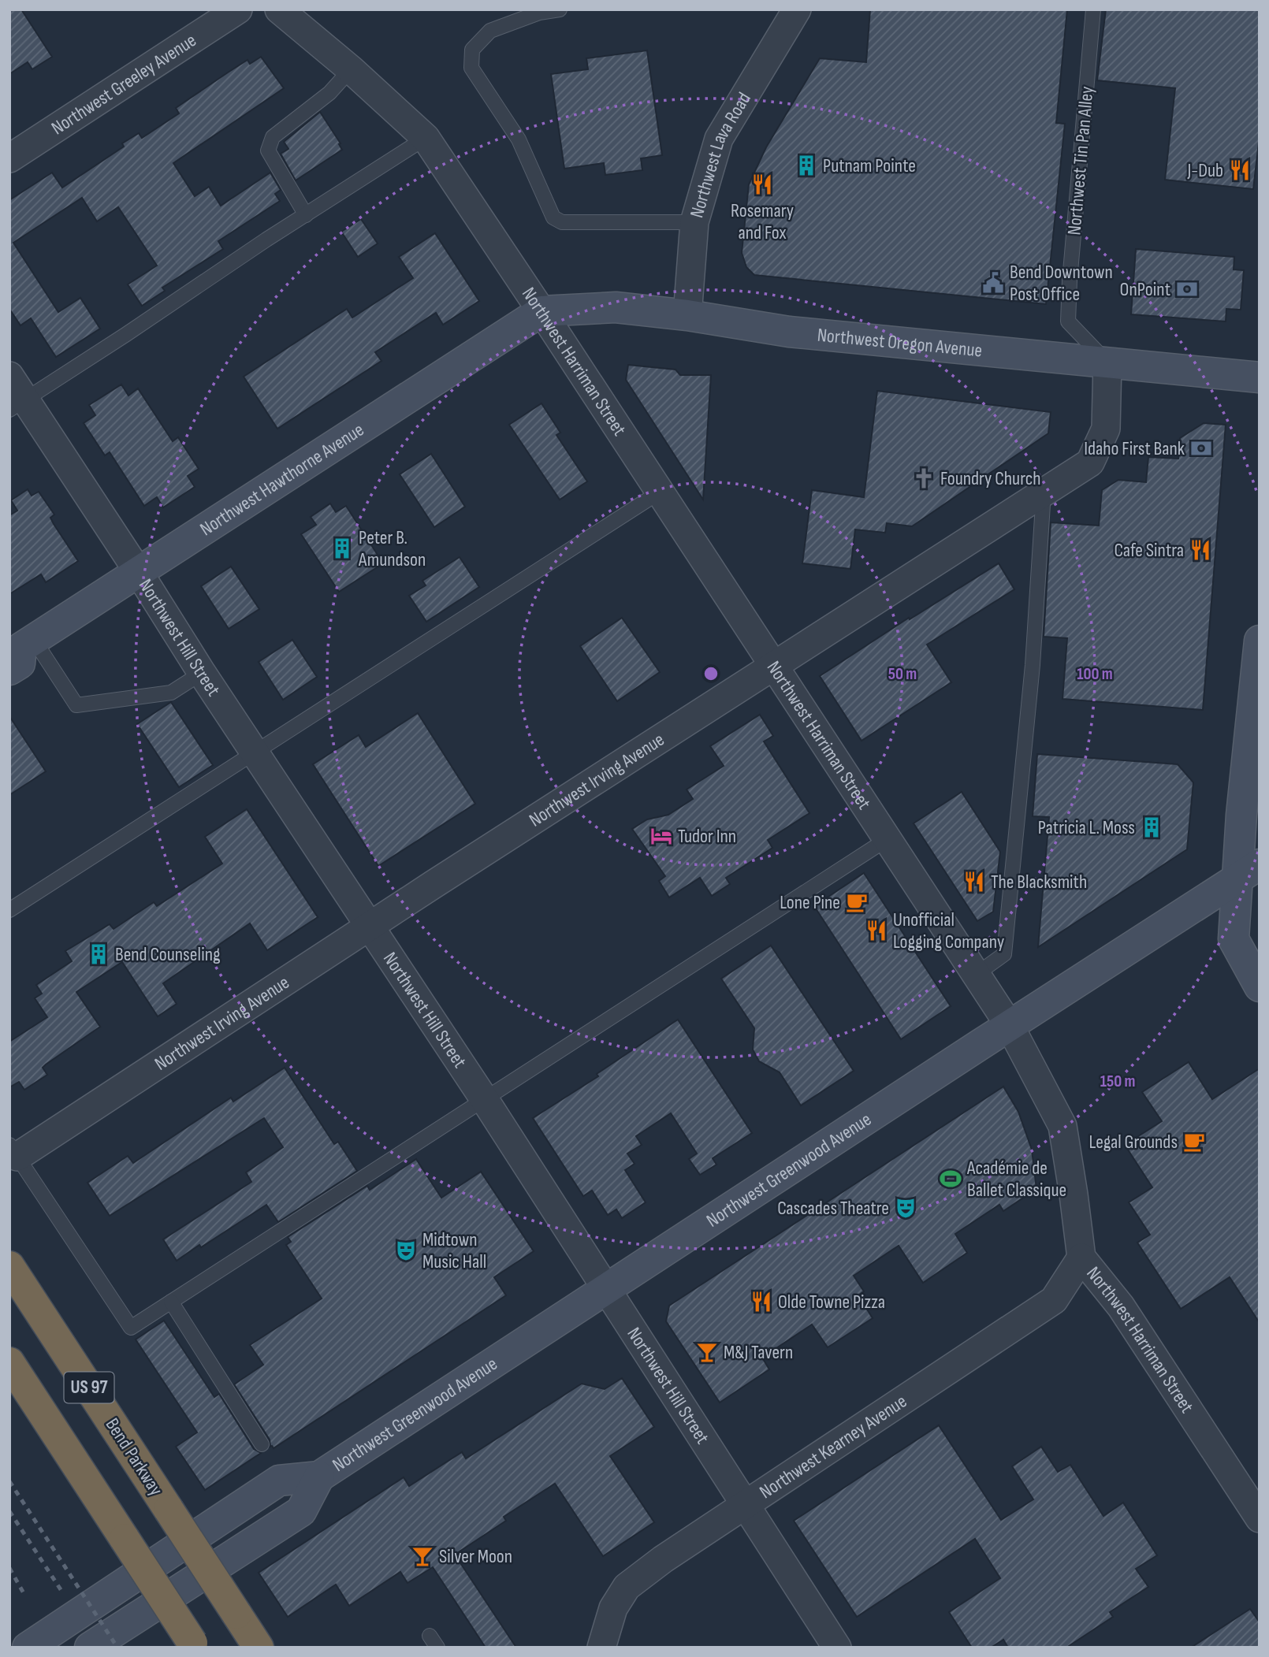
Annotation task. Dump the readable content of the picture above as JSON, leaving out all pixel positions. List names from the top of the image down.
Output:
{
  "streets": {
    "highway": ["US 97", "Bend Parkway"],
    "main road": ["Northwest Oregon Avenue", "Northwest Hawthorne Avenue", "Northwest Greenwood Avenue"],
    "street": [
      "Northwest Greeley Avenue",
      "Northwest Lava Road",
      "Northwest Harriman Street",
      "Northwest Hill Street",
      "Northwest Irving Avenue",
      "Northwest Kearney Avenue"
    ],
    "lane": ["Northwest Tin Pan Alley"]
  },
  "crossings": [
    ["Northwest Lava Road", "Northwest Oregon Avenue"],
    ["Northwest Tin Pan Alley", "Northwest Oregon Avenue"],
    ["Northwest Tin Pan Alley", "Northwest Irving Avenue"],
    ["Northwest Oregon Avenue", "Northwest Harriman Street"],
    ["Northwest Oregon Avenue", "Northwest Hawthorne Avenue"],
    ["Northwest Oregon Avenue", "Northwest Irving Avenue"],
    ["Northwest Harriman Street", "Northwest Hawthorne Avenue"],
    ["Northwest Harriman Street", "Northwest Irving Avenue"],
    ["Northwest Harriman Street", "Northwest Greenwood Avenue"],
    ["Northwest Harriman Street", "Northwest Kearney Avenue"],
    ["Northwest Hawthorne Avenue", "Northwest Hill Street"],
    ["Northwest Hill Street", "Northwest Irving Avenue"],
    ["Northwest Hill Street", "Northwest Greenwood Avenue"],
    ["Northwest Hill Street", "Northwest Kearney Avenue"]
  ],
  "places": {
    "building": [
      "Putnam Pointe",
      "Peter B. Amundson",
      "Patricia L. Moss",
      "Bend Counseling"
    ],
    "restaurant": [
      "J-Dub",
      "Rosemary and Fox",
      "Cafe Sintra",
      "The Blacksmith",
      "Unofficial Logging Company",
      "Olde Towne Pizza"
    ],
    "public building": ["Bend Downtown Post Office"],
    "bank": ["OnPoint", "Idaho First Bank"],
    "church": ["Foundry Church"],
    "hotel": ["Tudor Inn"],
    "cafe": ["Lone Pine", "Legal Grounds"],
    "sports": ["Académie de Ballet Classique"],
    "theatre": ["Cascades Theatre", "Midtown Music Hall"],
    "bar": ["M&J Tavern", "Silver Moon"]
  },
  "rings": ["50 m", "100 m", "150 m"]
}
